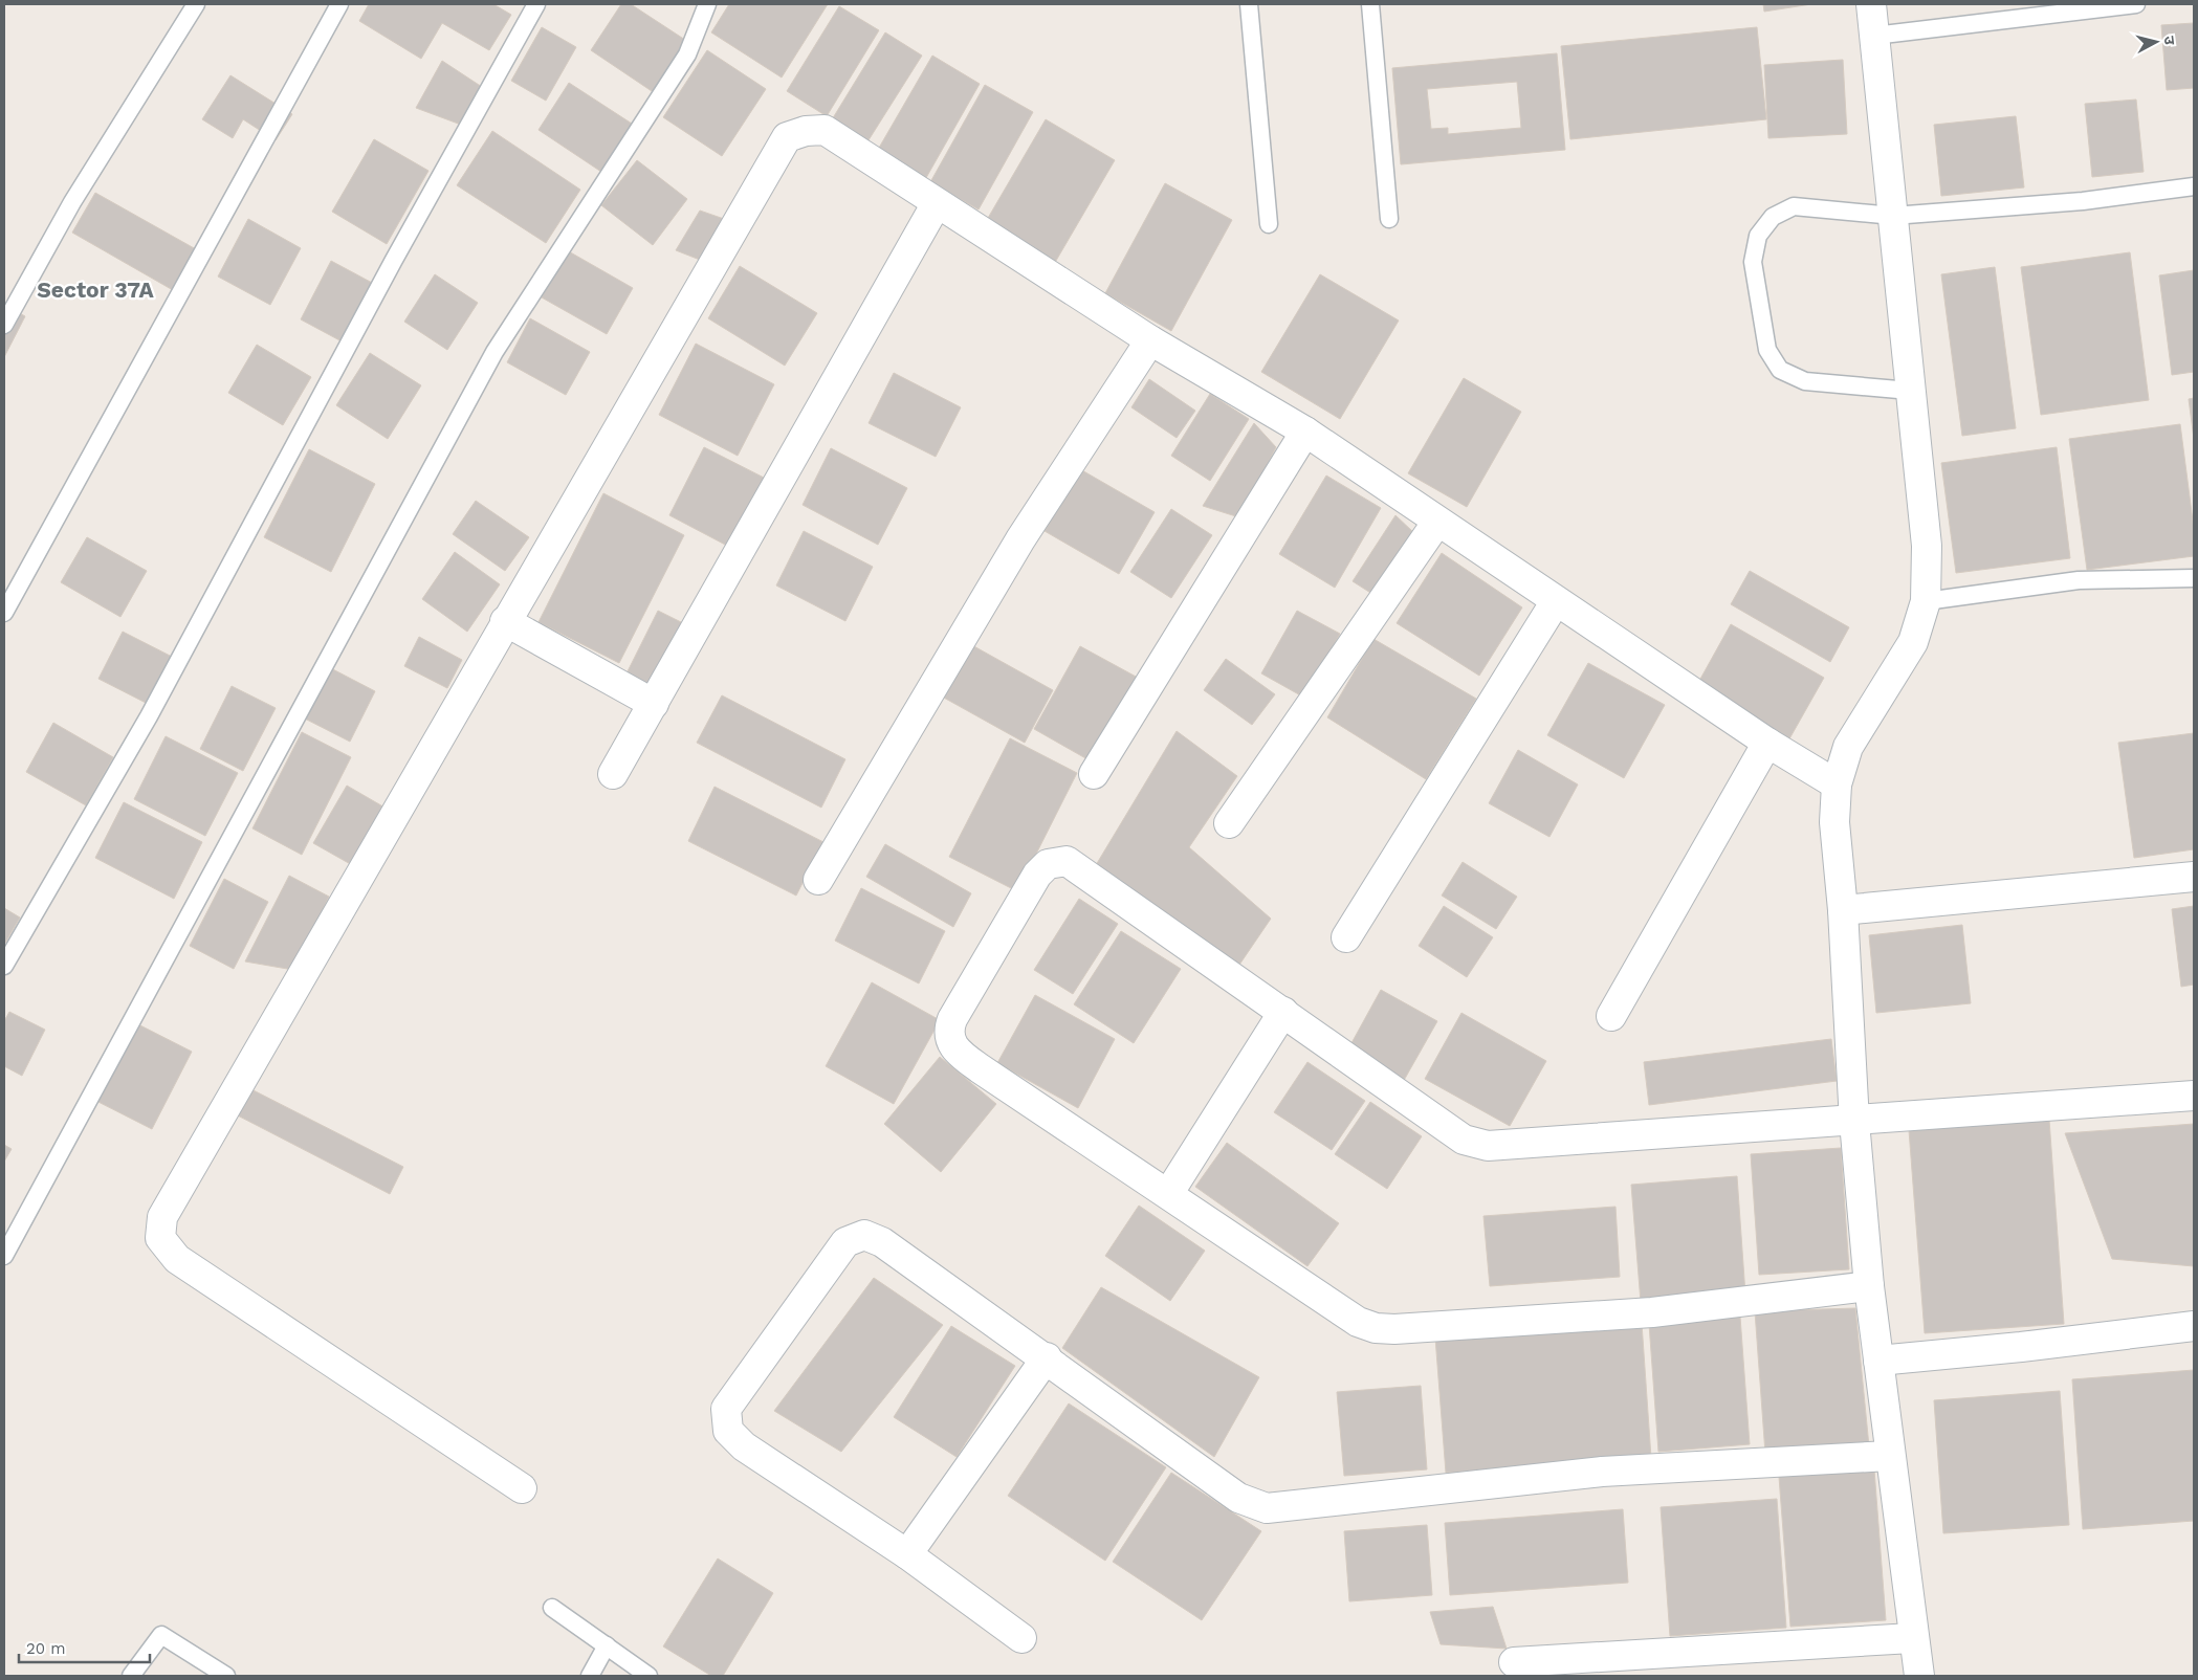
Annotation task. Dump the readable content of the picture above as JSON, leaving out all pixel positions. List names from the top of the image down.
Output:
{
  "districts": ["Sector 37A"],
  "scale_bar": "20 m",
  "north": "right"
}
